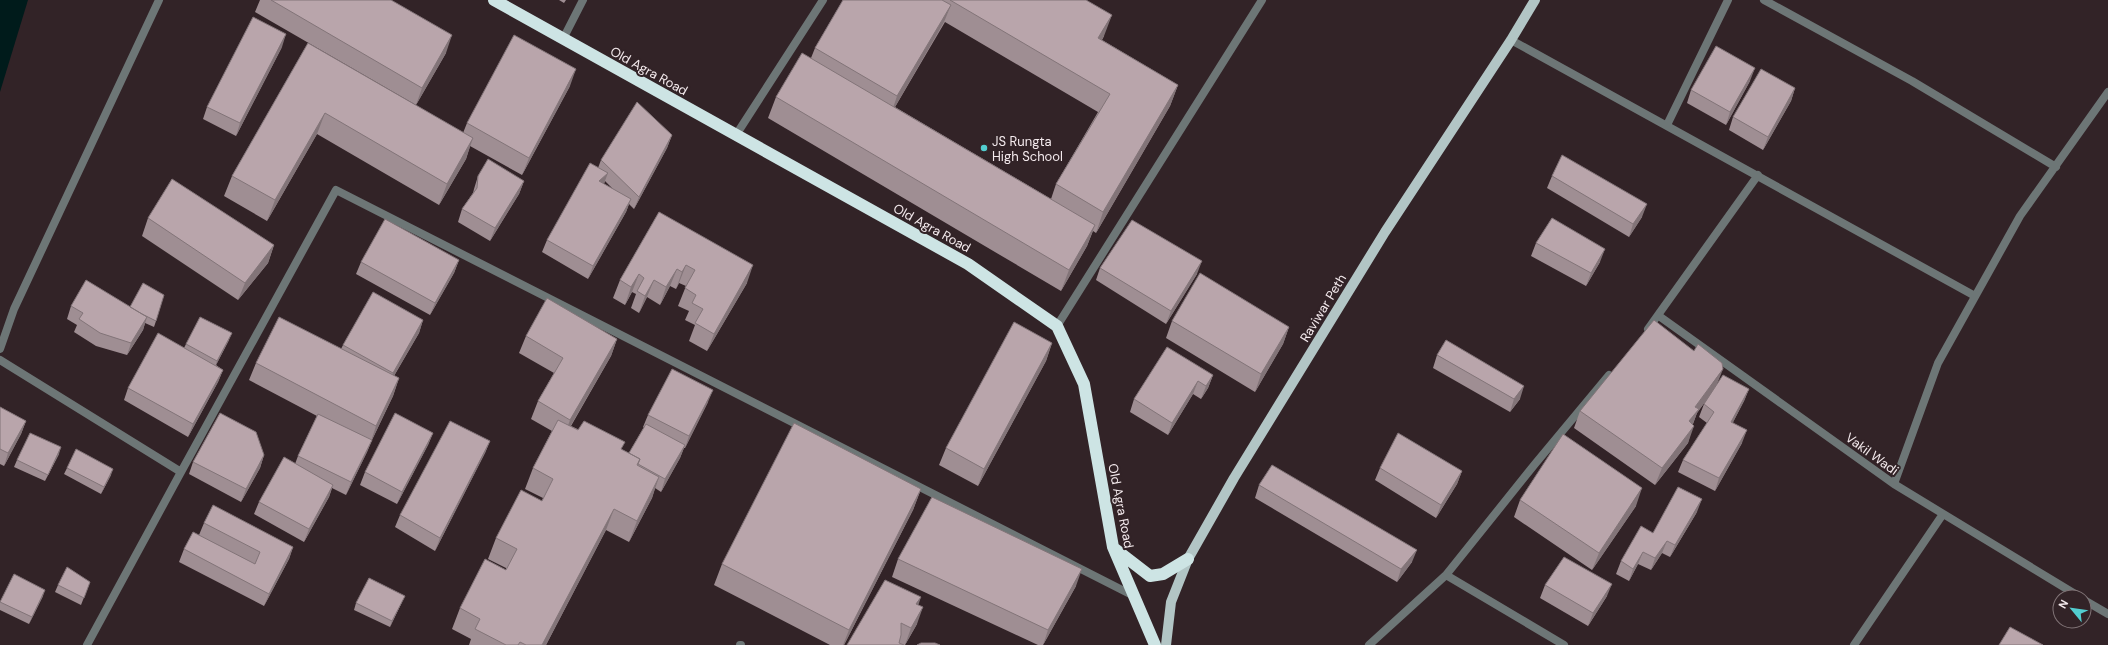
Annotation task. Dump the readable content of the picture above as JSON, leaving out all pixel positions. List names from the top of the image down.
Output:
{
  "streets": {
    "highway": ["Old Agra Road"],
    "main road": ["Raviwar Peth"],
    "street": ["Vakil Wadi"]
  },
  "places": ["JS Rungta High School"],
  "north": "top left"
}
